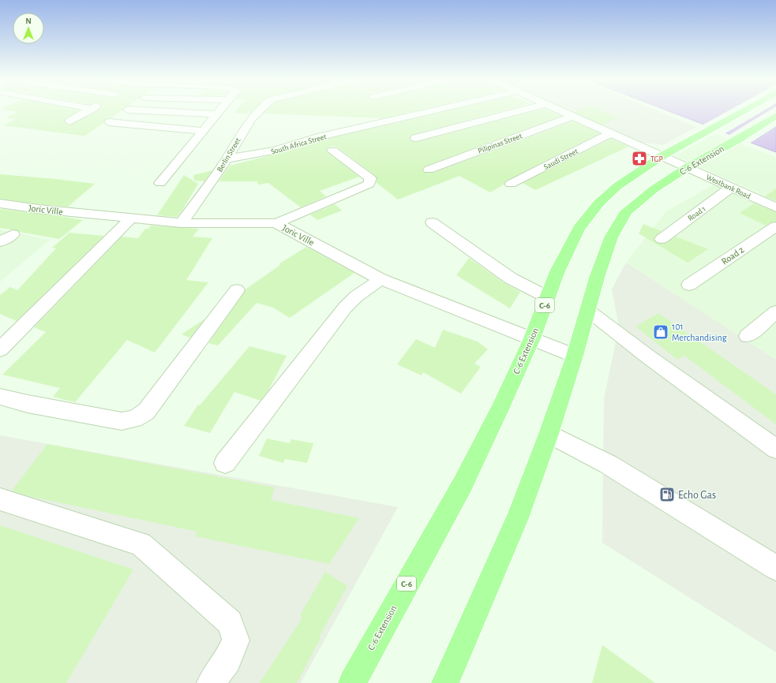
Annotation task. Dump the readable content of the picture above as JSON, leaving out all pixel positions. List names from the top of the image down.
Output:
{
  "streets": {
    "main road": ["C-6 Extension", "C-6"],
    "street": [
      "Pilipinas Street",
      "South Africa Street",
      "Berlin Street",
      "Saudi Street",
      "Westbank Road",
      "Joric Ville",
      "Road 1",
      "Road 2"
    ]
  },
  "crossings": [
    ["Pilipinas Street", "Westbank Road"],
    ["South Africa Street", "Berlin Street"],
    ["Berlin Street", "Joric Ville"],
    ["Saudi Street", "Westbank Road"],
    ["C-6 Extension", "Westbank Road"],
    ["C-6 Extension", "Joric Ville"],
    ["Westbank Road", "Road 1"]
  ],
  "places": {
    "pharmacy": ["TGP"],
    "shop": ["101 Merchandising"],
    "fuel station": ["Echo Gas"]
  },
  "north": "top"
}
